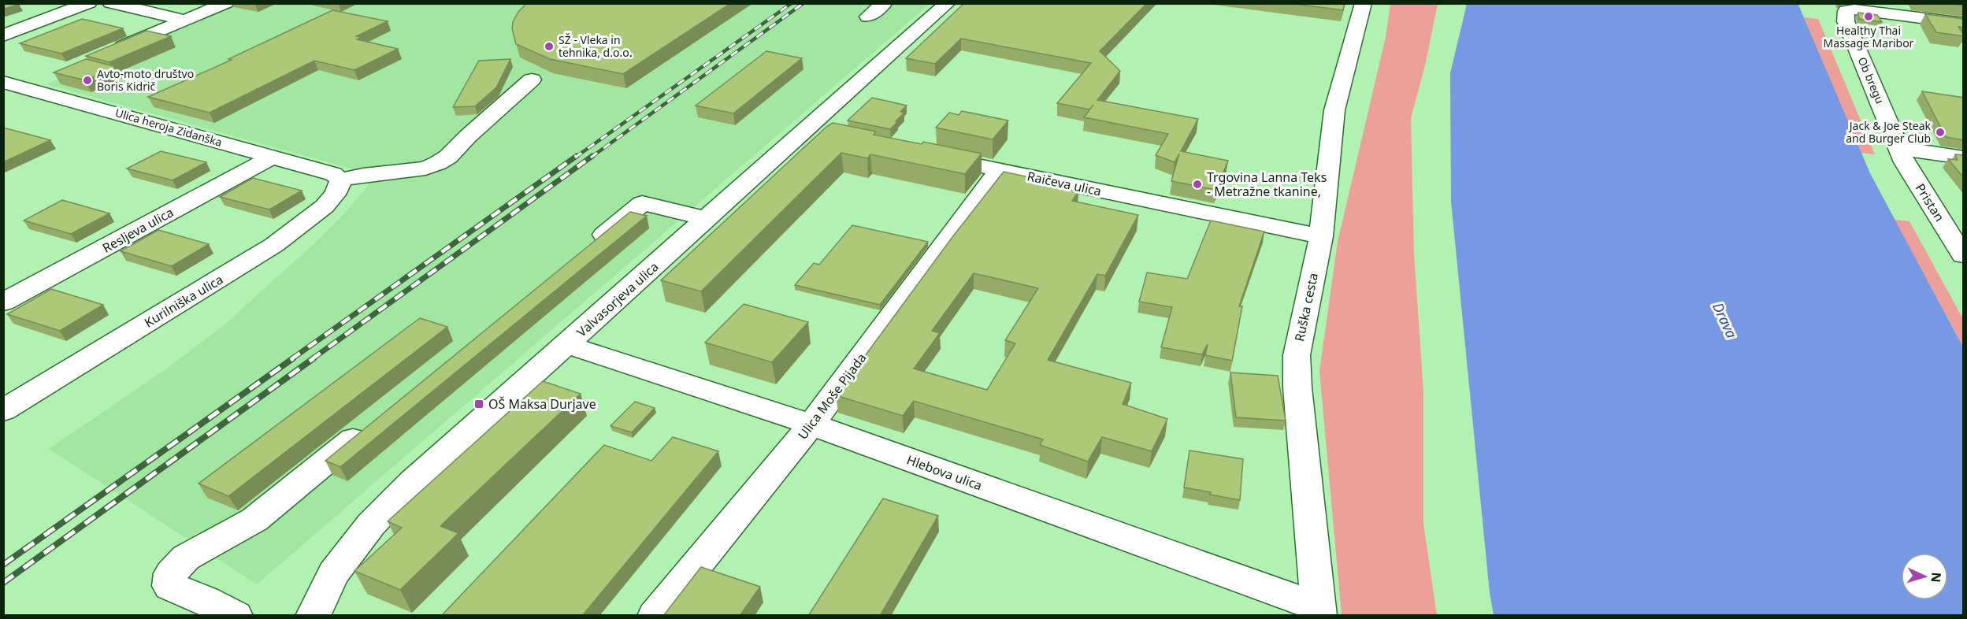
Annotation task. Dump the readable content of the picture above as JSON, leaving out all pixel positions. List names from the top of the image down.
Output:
{
  "streets": {
    "street": [
      "Ob bregu",
      "Ulica heroja Zidanška",
      "Raičeva ulica",
      "Pristan",
      "Resljeva ulica",
      "Valvasorjeva ulica",
      "Kurilniška ulica",
      "Ruška cesta",
      "Ulica Moše Pijada",
      "Hlebova ulica"
    ]
  },
  "crossings": [
    ["Ob bregu", "Pristan"],
    ["Ulica heroja Zidanška", "Resljeva ulica"],
    ["Ulica heroja Zidanška", "Kurilniška ulica"],
    ["Raičeva ulica", "Ruška cesta"],
    ["Raičeva ulica", "Ulica Moše Pijada"],
    ["Valvasorjeva ulica", "Hlebova ulica"],
    ["Ruška cesta", "Hlebova ulica"],
    ["Ulica Moše Pijada", "Hlebova ulica"]
  ],
  "water": ["Drava"],
  "places": {
    "other": [
      "Healthy Thai Massage Maribor",
      "SŽ - Vleka in tehnika, d.o.o.",
      "Avto-moto društvo Boris Kidrič",
      "Jack & Joe Steak and Burger Club",
      "Trgovina Lanna Teks - Metražne tkanine,"
    ],
    "transit": ["OŠ Maksa Durjave"]
  },
  "north": "right"
}
